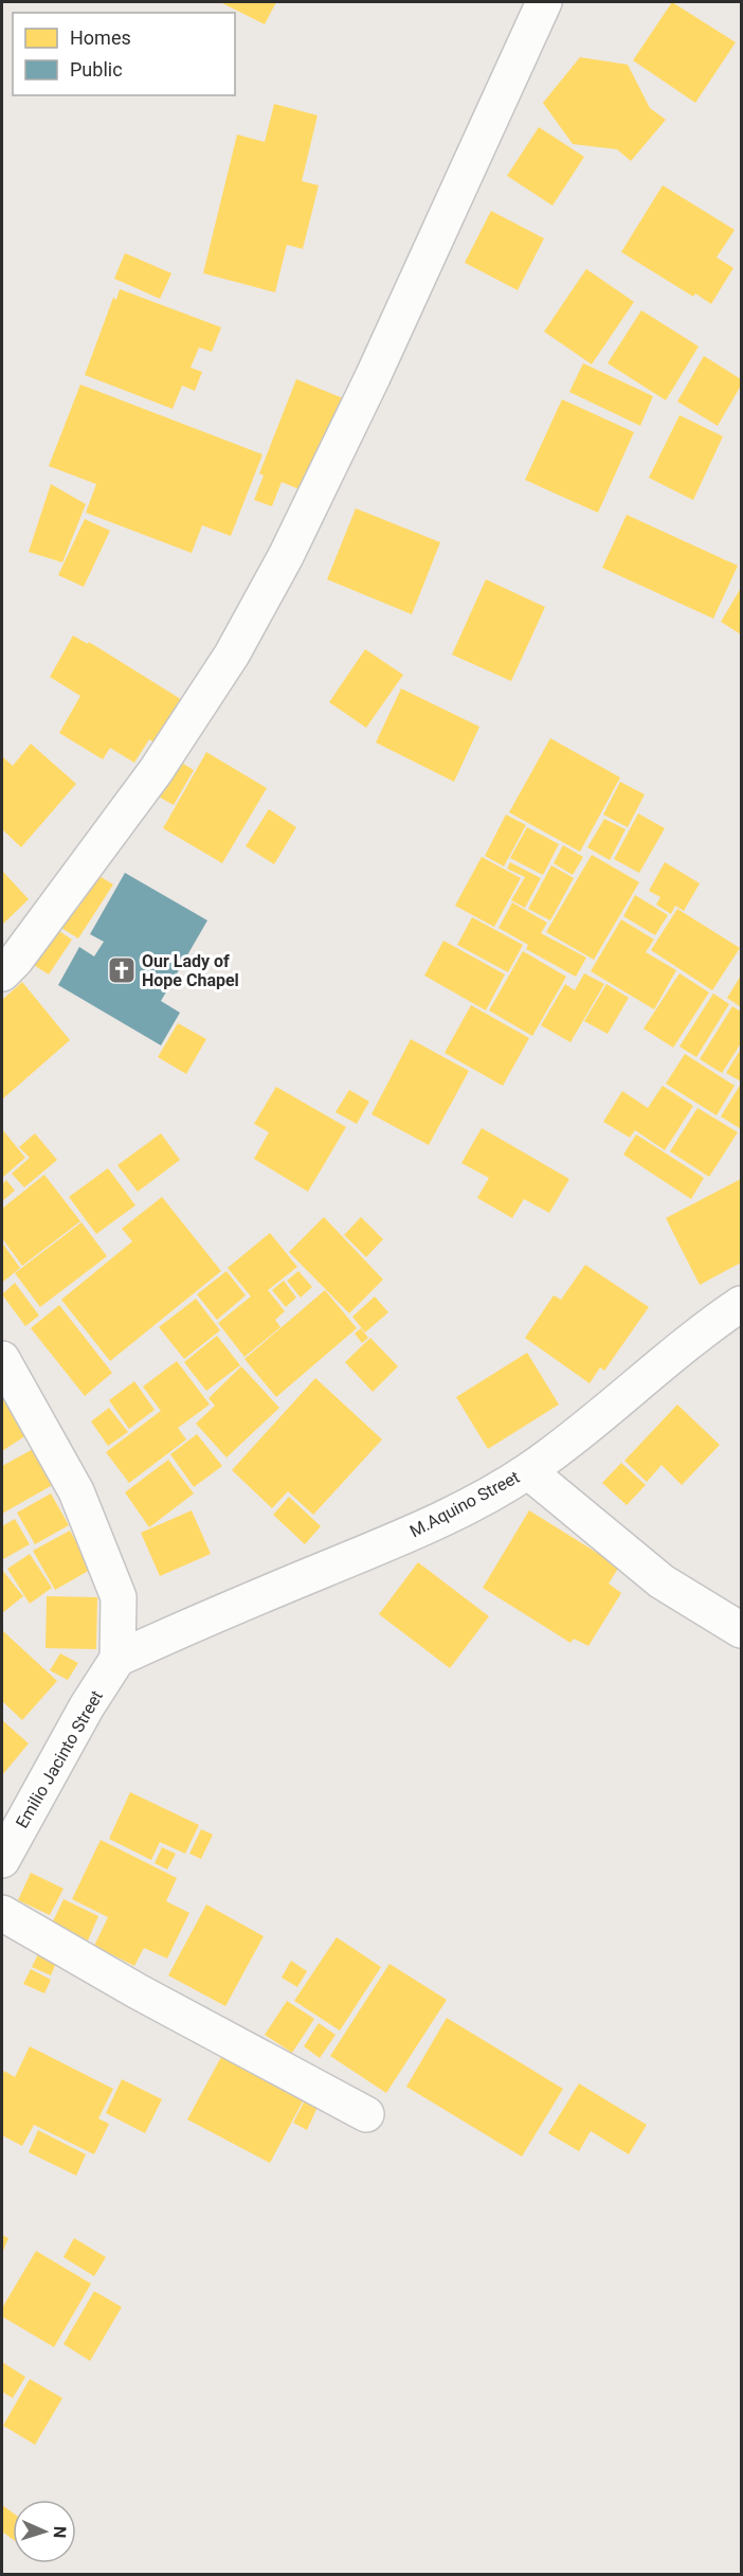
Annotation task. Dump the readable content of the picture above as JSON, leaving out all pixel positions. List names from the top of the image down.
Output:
{
  "streets": {
    "street": ["M.Aquino Street", "Emilio Jacinto Street"]
  },
  "crossings": [
    ["M.Aquino Street", "Emilio Jacinto Street"]
  ],
  "places": {
    "church": ["Our Lady of Hope Chapel"]
  },
  "legend": ["Homes", "Public"],
  "north": "right"
}
